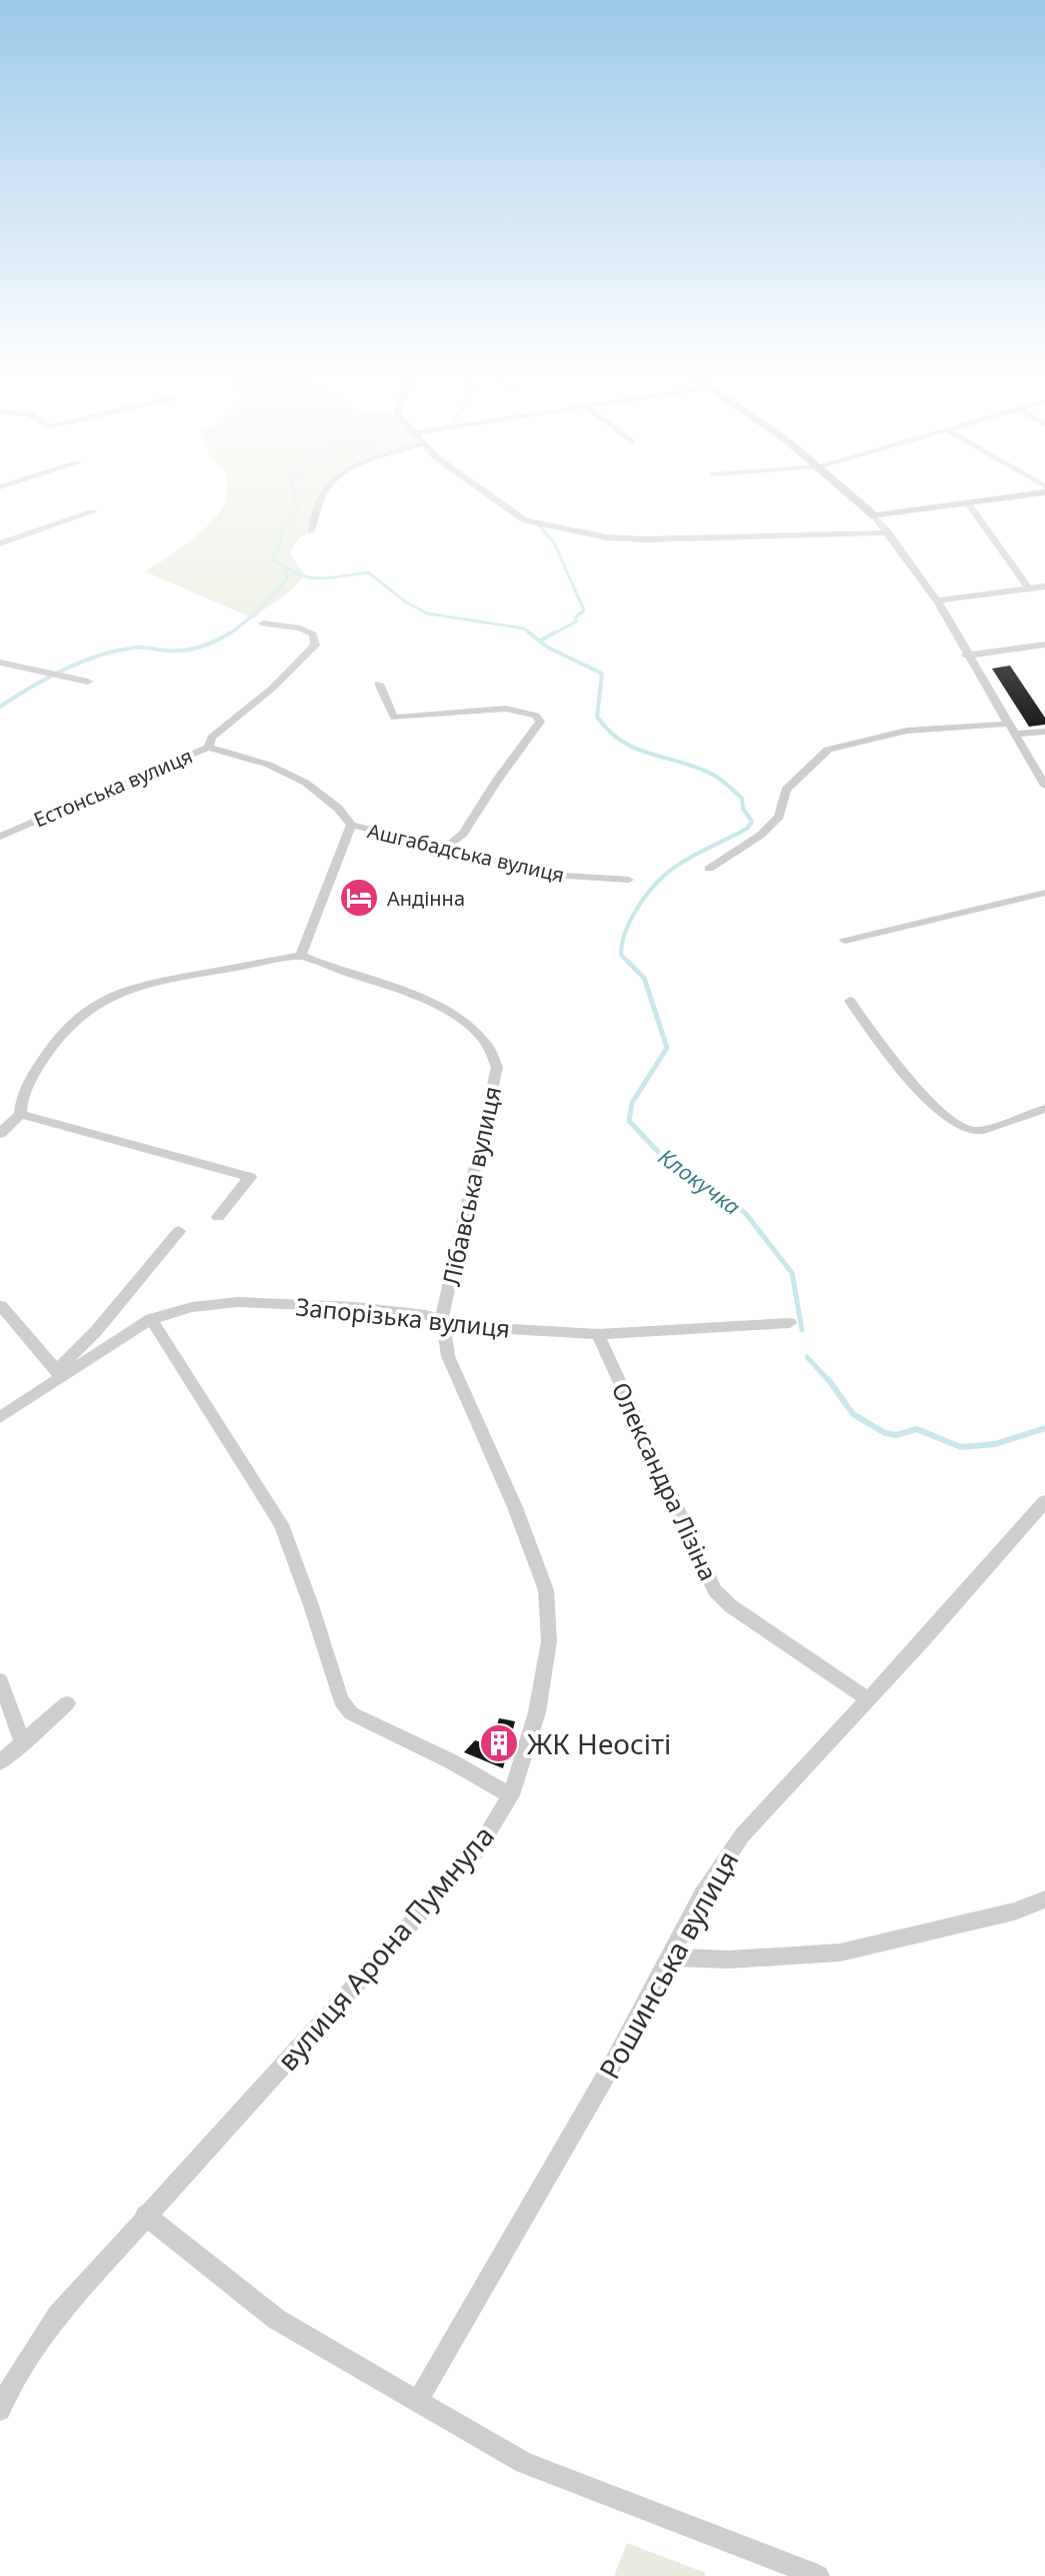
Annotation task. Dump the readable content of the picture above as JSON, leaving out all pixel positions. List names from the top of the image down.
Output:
{
  "streets": {
    "street": [
      "Естонська вулиця",
      "Ашгабадська вулиця",
      "Лібавська вулиця",
      "Запорізька вулиця",
      "Олександра Лізіна",
      "вулиця Арона Пумнула",
      "Рошинська вулиця"
    ]
  },
  "crossings": [
    ["Лібавська вулиця", "Запорізька вулиця"],
    ["Лібавська вулиця", "вулиця Арона Пумнула"],
    ["Запорізька вулиця", "Олександра Лізіна"],
    ["Запорізька вулиця", "вулиця Арона Пумнула"],
    ["Олександра Лізіна", "Рошинська вулиця"]
  ],
  "water": ["Клокучка"],
  "places": {
    "hotel": ["Андінна"],
    "building": ["ЖК Неосіті"]
  }
}
